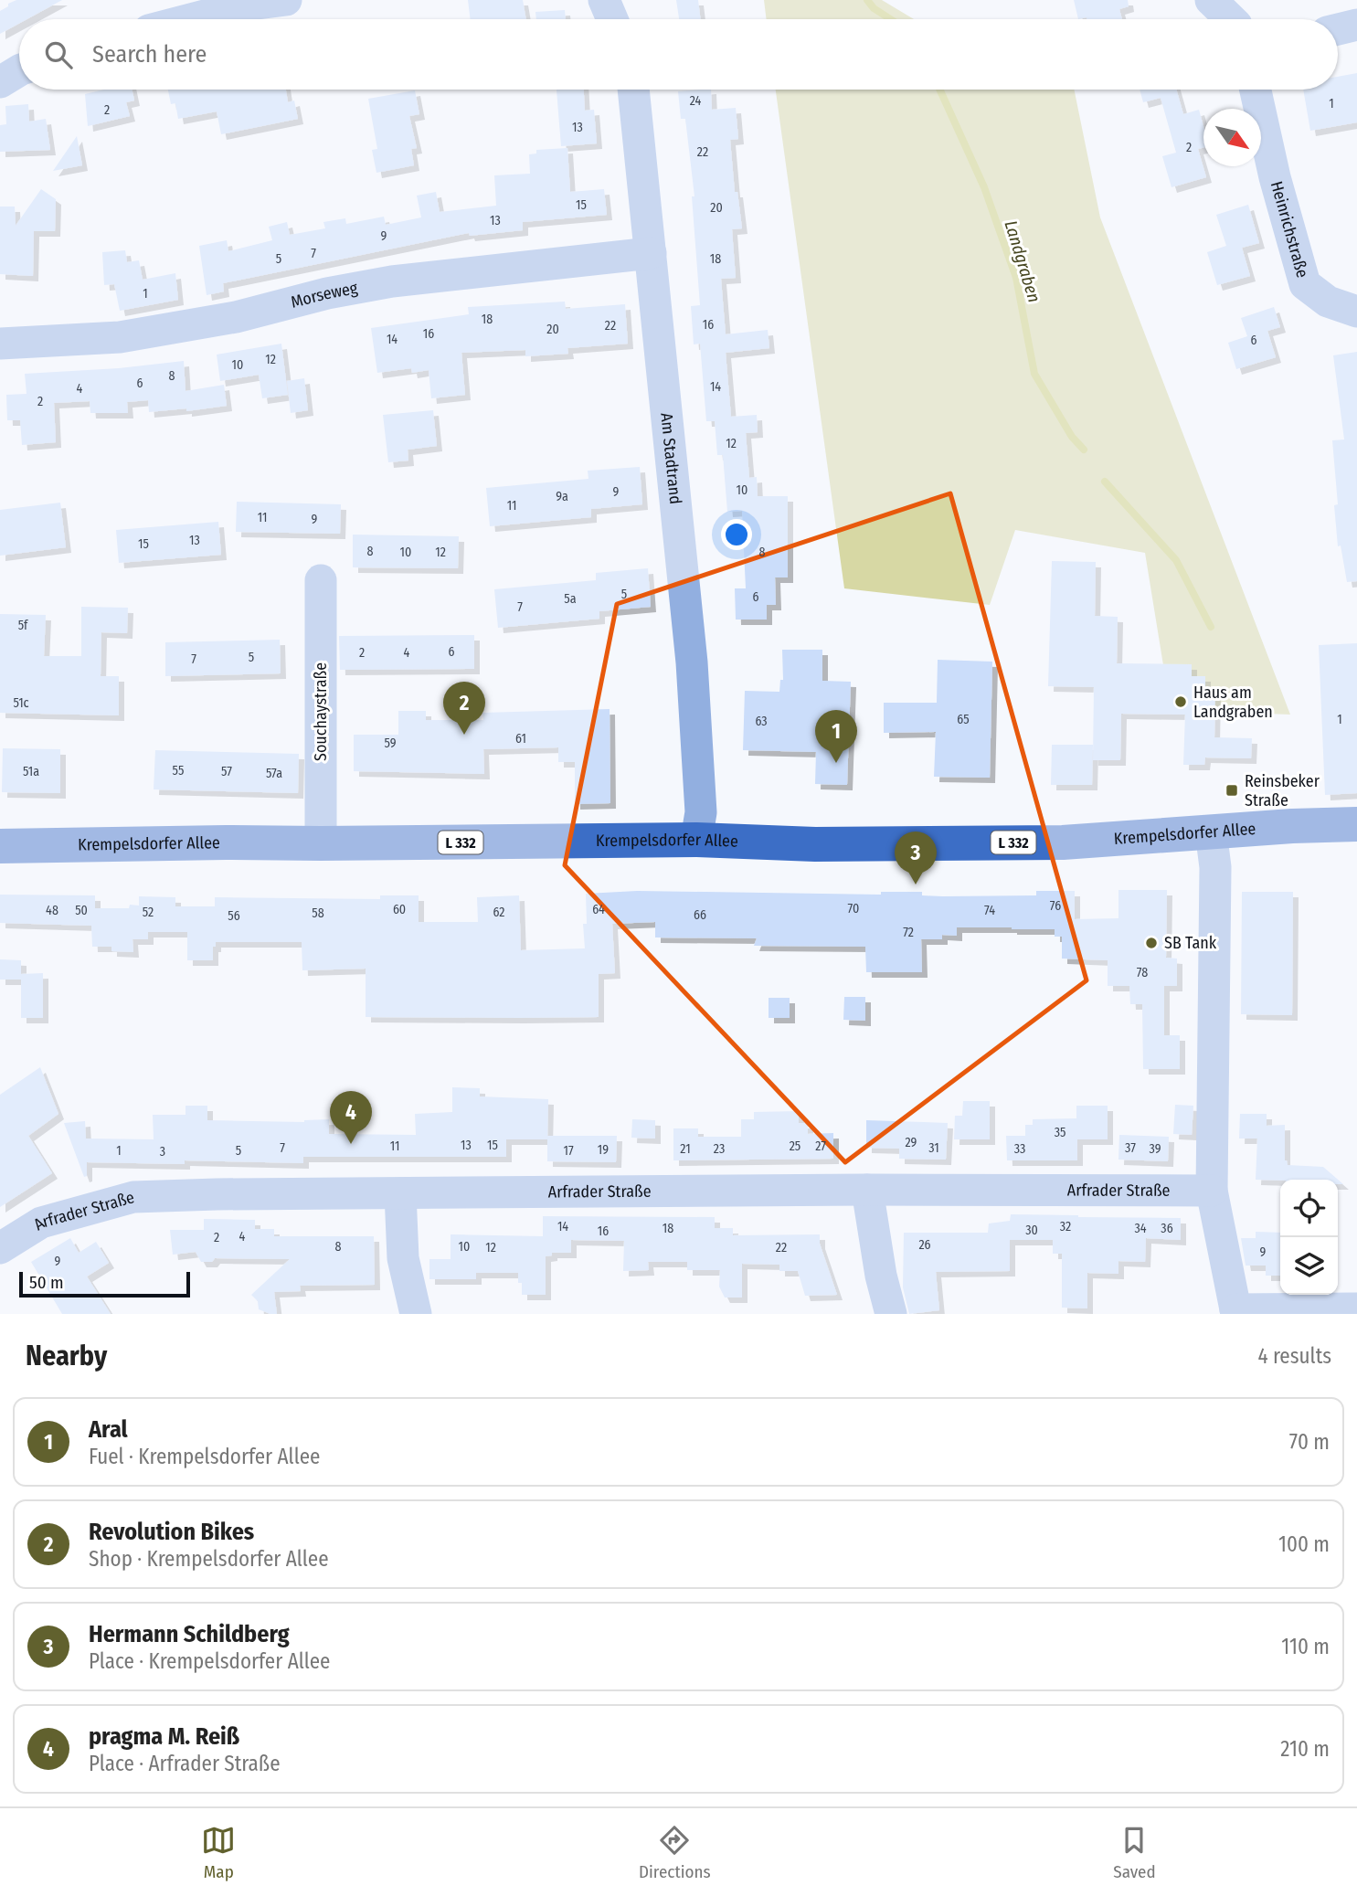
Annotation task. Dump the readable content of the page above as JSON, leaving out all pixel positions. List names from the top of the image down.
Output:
{
  "streets": {
    "main road": ["Krempelsdorfer Allee", "L 332"],
    "street": [
      "Heinrichstraße",
      "Morseweg",
      "Am Stadtrand",
      "Souchaystraße",
      "Arfrader Straße"
    ]
  },
  "crossings": [
    ["Morseweg", "Am Stadtrand"],
    ["Am Stadtrand", "Krempelsdorfer Allee"],
    ["Souchaystraße", "Krempelsdorfer Allee"]
  ],
  "water": ["Landgraben"],
  "places": {
    "other": ["Haus am Landgraben", "SB Tank"],
    "transit": ["Reinsbeker Straße"]
  },
  "house_numbers": [
    "24",
    "1",
    "2",
    "13",
    "2",
    "22",
    "15",
    "20",
    "13",
    "9",
    "7",
    "5",
    "18",
    "1",
    "18",
    "16",
    "22",
    "20",
    "16",
    "14",
    "6",
    "12",
    "10",
    "8",
    "6",
    "14",
    "4",
    "2",
    "12",
    "10",
    "9",
    "9a",
    "11",
    "11",
    "9",
    "13",
    "15",
    "8",
    "10",
    "12",
    "8",
    "5",
    "6",
    "5a",
    "7",
    "5f",
    "6",
    "2",
    "4",
    "5",
    "7",
    "51c",
    "65",
    "1",
    "63",
    "61",
    "59",
    "55",
    "51a",
    "57",
    "57a",
    "76",
    "70",
    "60",
    "64",
    "48",
    "50",
    "74",
    "52",
    "62",
    "58",
    "66",
    "56",
    "72",
    "78",
    "35",
    "29",
    "13",
    "15",
    "11",
    "25",
    "27",
    "7",
    "31",
    "37",
    "21",
    "23",
    "33",
    "39",
    "19",
    "1",
    "5",
    "17",
    "3",
    "14",
    "32",
    "18",
    "34",
    "36",
    "30",
    "16",
    "4",
    "2",
    "26",
    "8",
    "10",
    "12",
    "22",
    "9",
    "9"
  ],
  "scale_bar": "50 m",
  "north": "bottom right",
  "page": {
    "search": "Search here",
    "pins": [
      "2",
      "1",
      "3",
      "4"
    ],
    "scale": "50 m",
    "heading": ["Nearby", "4 results"],
    "list": [
      {
        "mark": "1",
        "name": "Aral",
        "note": "Fuel · Krempelsdorfer Allee",
        "value": "70 m"
      },
      {
        "mark": "2",
        "name": "Revolution Bikes",
        "note": "Shop · Krempelsdorfer Allee",
        "value": "100 m"
      },
      {
        "mark": "3",
        "name": "Hermann Schildberg",
        "note": "Place · Krempelsdorfer Allee",
        "value": "110 m"
      },
      {
        "mark": "4",
        "name": "pragma M. Reiß",
        "note": "Place · Arfrader Straße",
        "value": "210 m"
      }
    ],
    "nav": ["Map", "Directions", "Saved"]
  }
}
